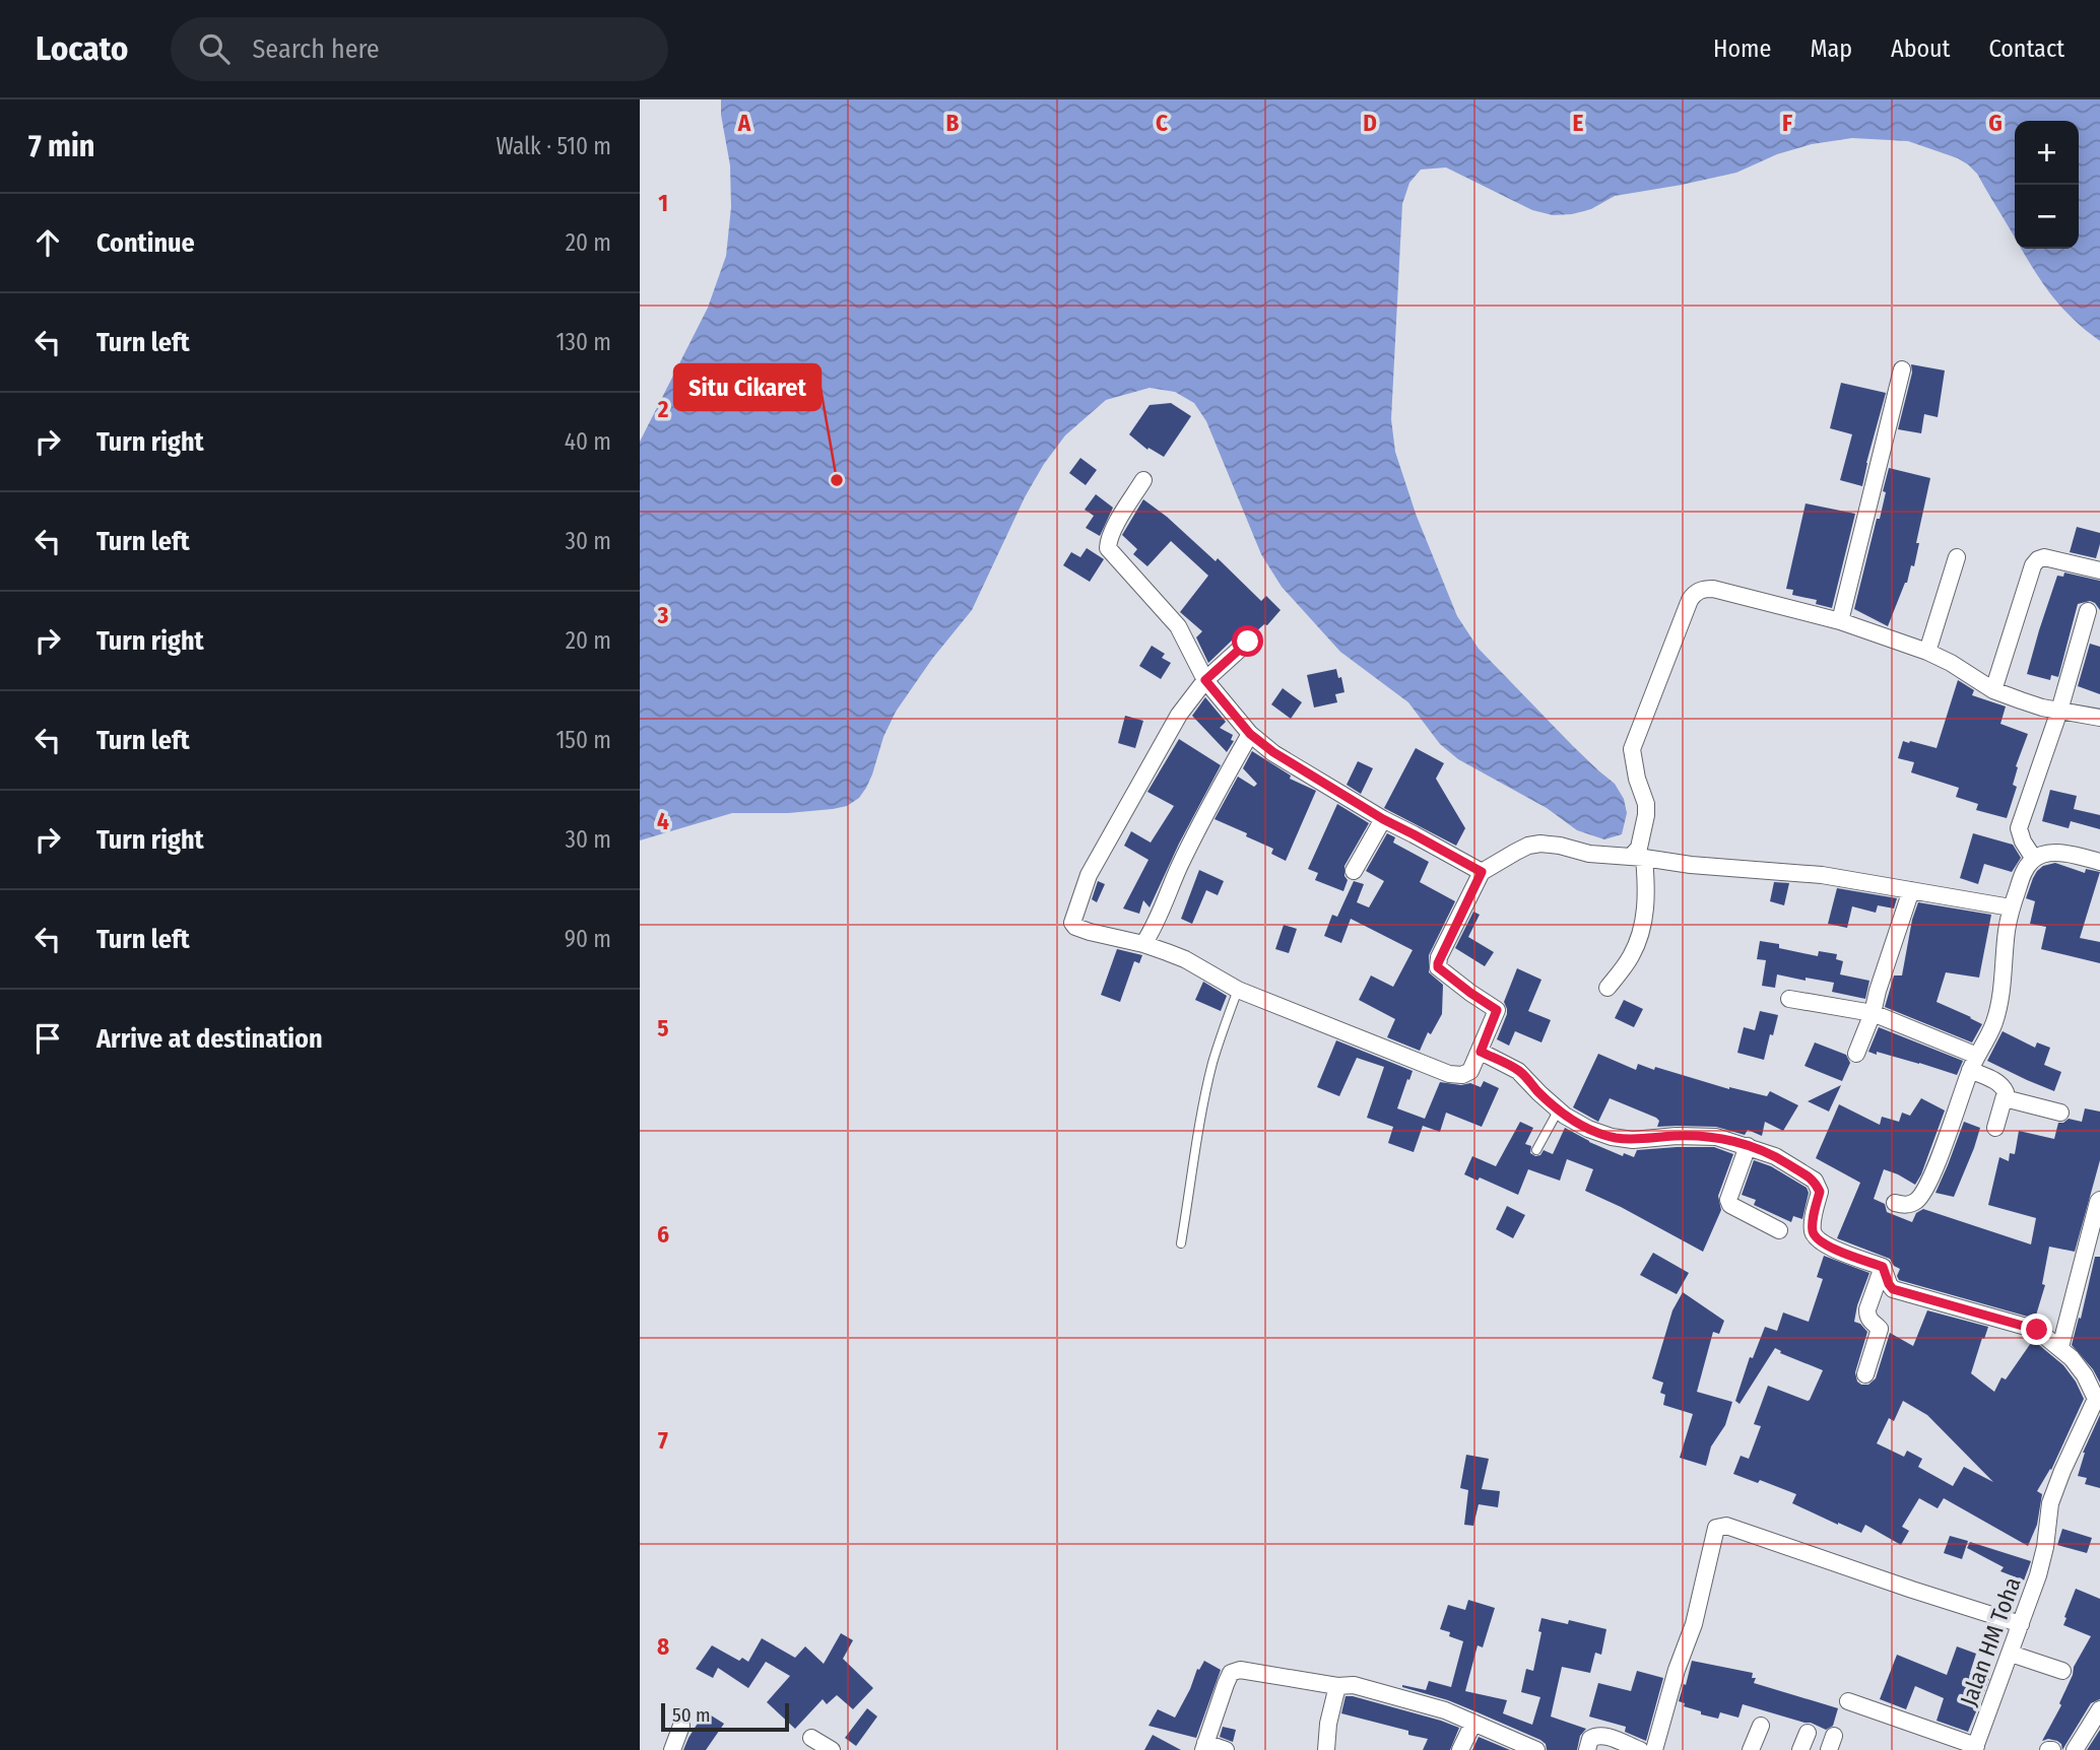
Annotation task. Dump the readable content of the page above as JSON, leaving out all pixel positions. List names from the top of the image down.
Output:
{
  "streets": {
    "street": ["Jalan HM Toha"]
  },
  "places": ["Situ Cikaret"],
  "scale_bar": "50 m",
  "page": {
    "header": "Locato",
    "search": "Search here",
    "nav": [
      "Home",
      "Map",
      "About",
      "Contact"
    ],
    "heading": ["7 min", "Walk · 510 m"],
    "map_buttons": ["+", "−"],
    "list": [
      ["Continue", "20 m"],
      ["Turn left", "130 m"],
      ["Turn right", "40 m"],
      ["Turn left", "30 m"],
      ["Turn right", "20 m"],
      ["Turn left", "150 m"],
      ["Turn right", "30 m"],
      ["Turn left", "90 m"],
      "Arrive at destination"
    ],
    "scale": "50 m"
  },
  "grid": {
    "columns": [
      "A",
      "B",
      "C",
      "D",
      "E",
      "F",
      "G"
    ],
    "rows": [
      "1",
      "2",
      "3",
      "4",
      "5",
      "6",
      "7",
      "8"
    ]
  }
}
